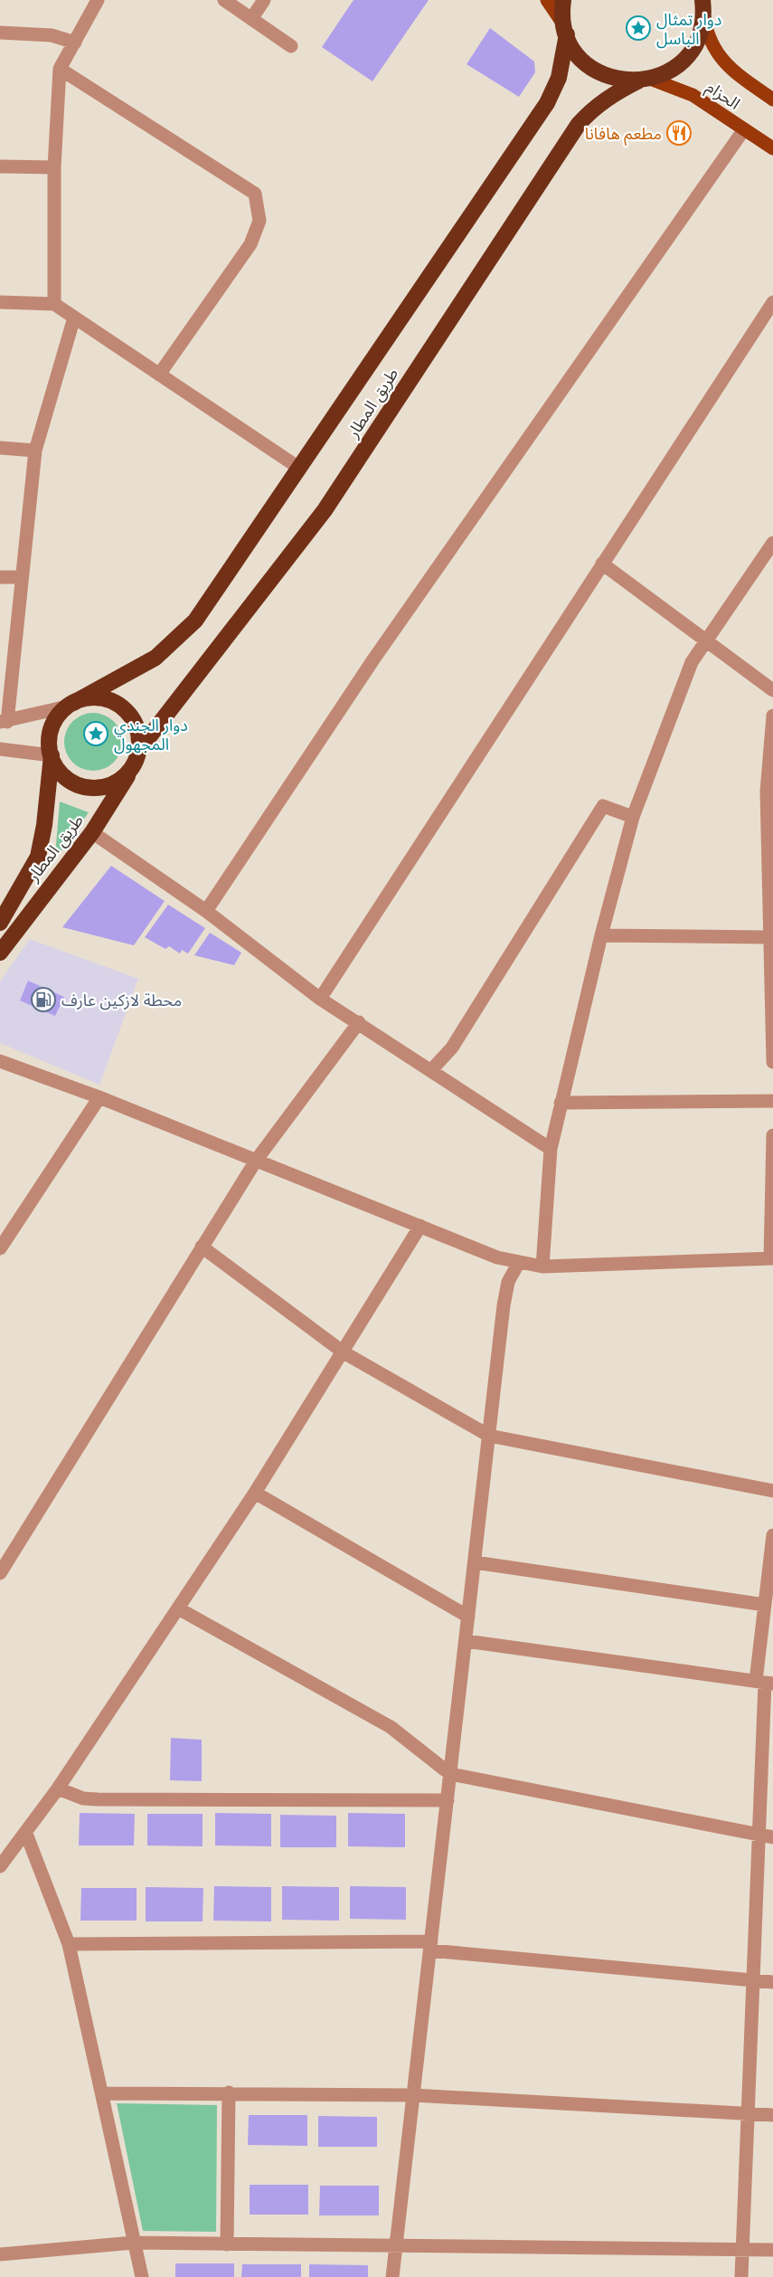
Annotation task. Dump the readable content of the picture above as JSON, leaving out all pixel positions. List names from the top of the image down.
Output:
{
  "streets": {
    "highway": ["طريق المطار"],
    "main road": ["الحزام"]
  },
  "crossings": [
    ["الحزام", "طريق المطار"]
  ],
  "places": {
    "place": ["دوار تمثال الباسل", "دوار الجندي المجهول"],
    "restaurant": ["مطعم هافانا"],
    "fuel station": ["محطة لازكين عارف"]
  }
}
